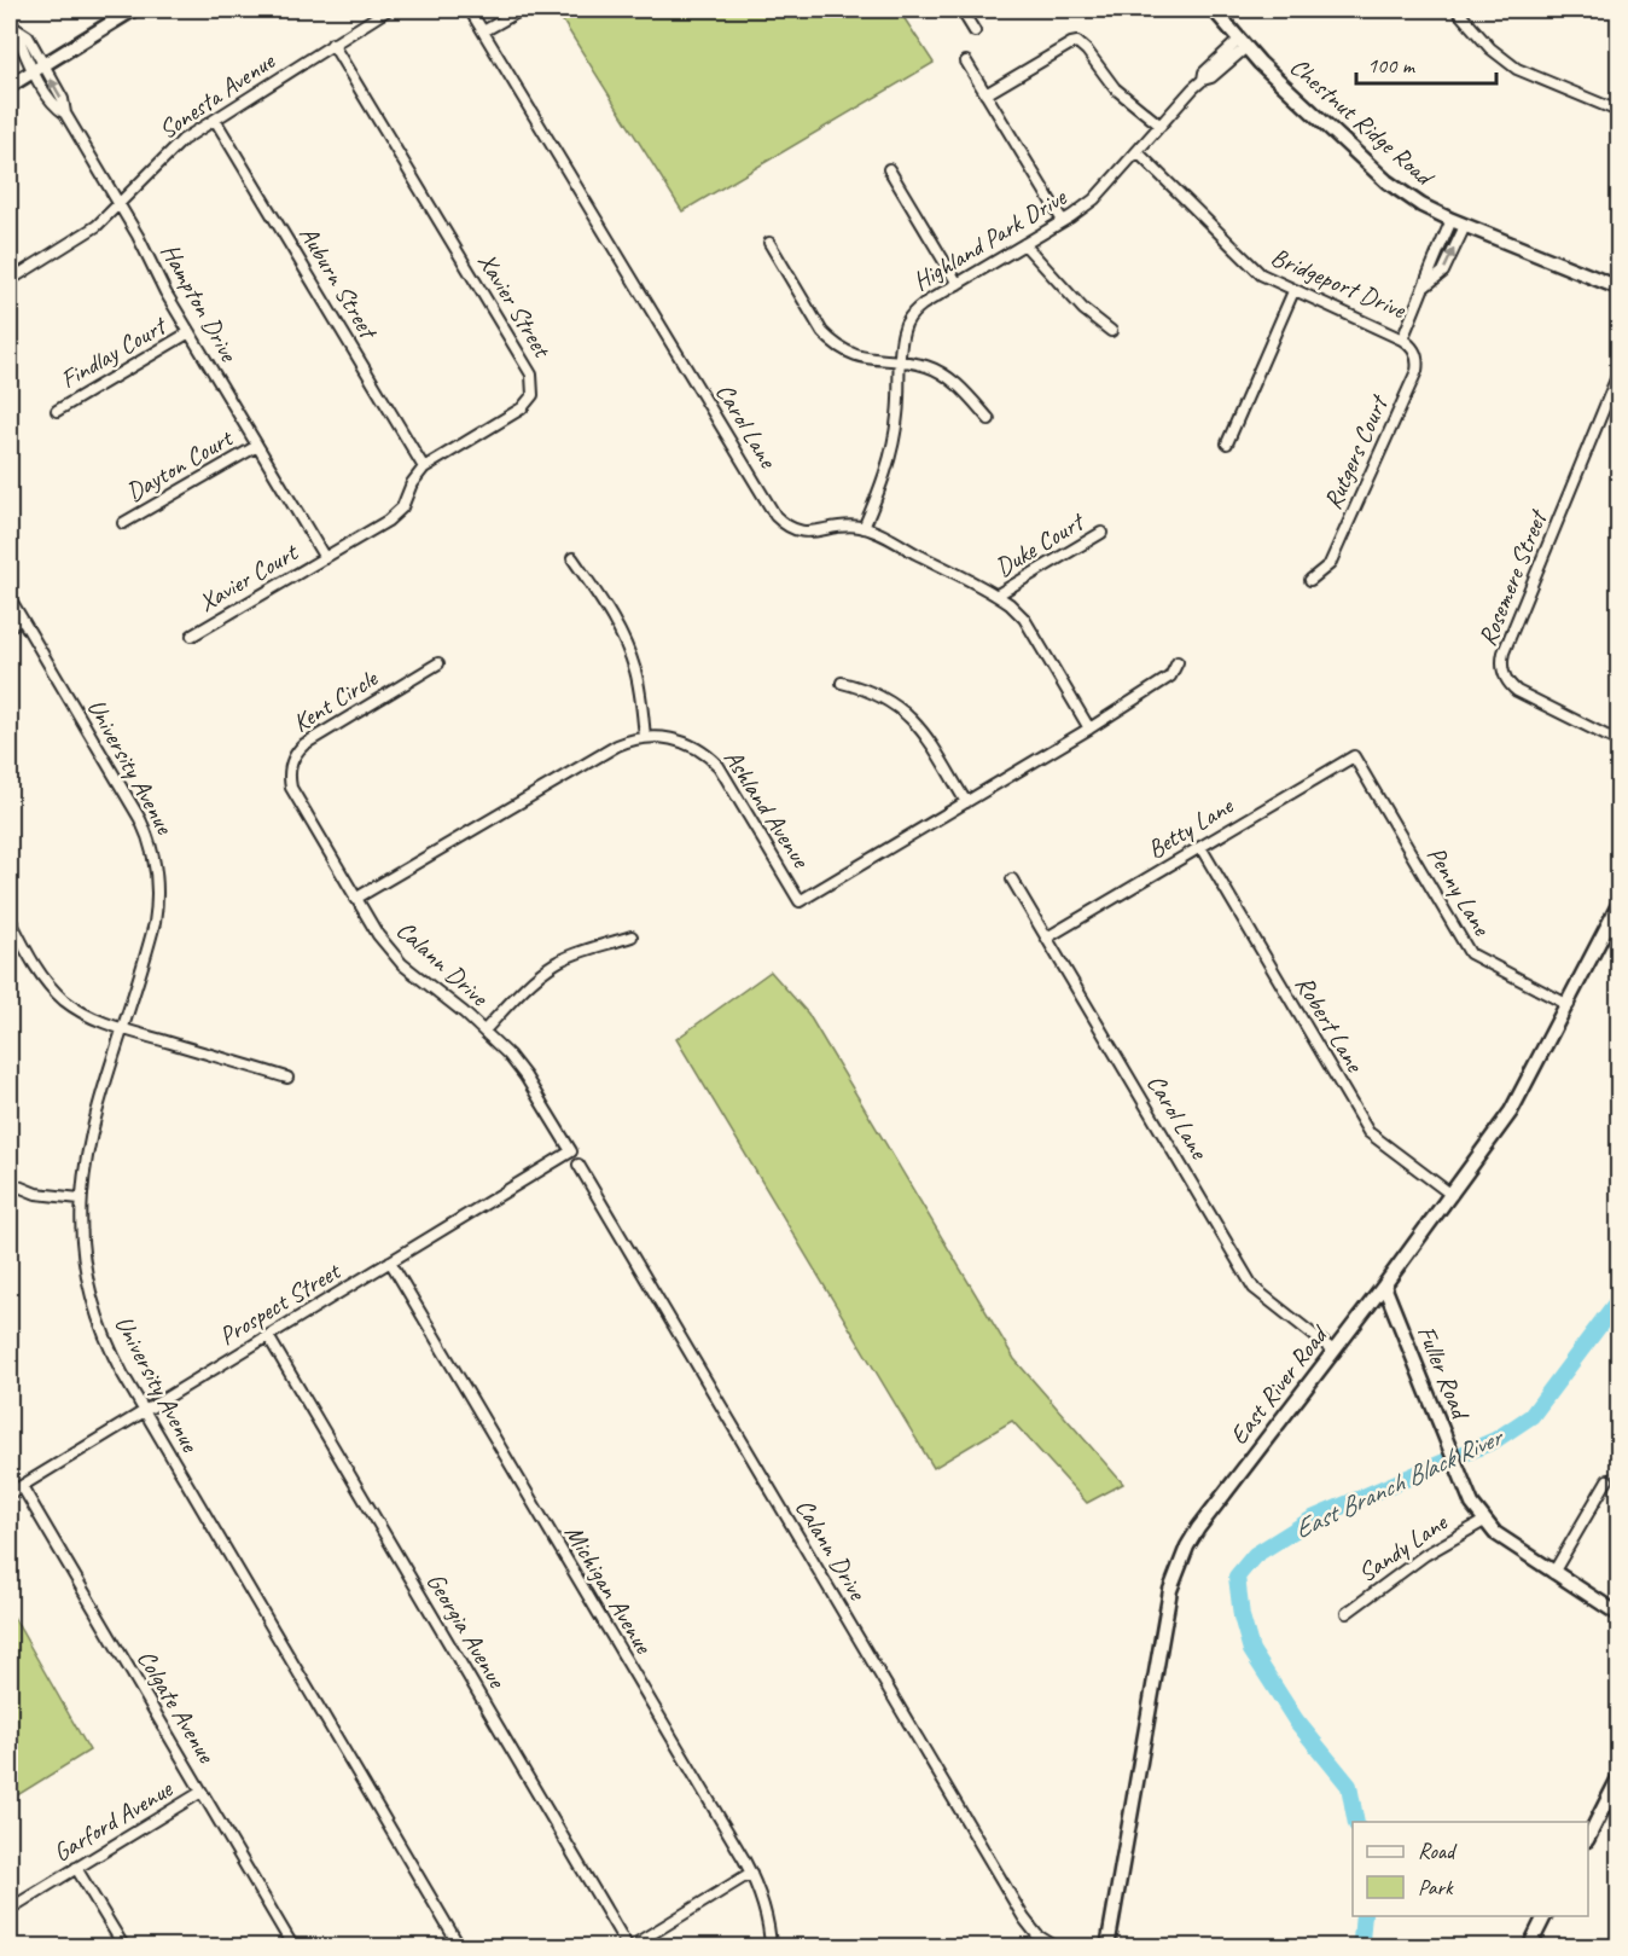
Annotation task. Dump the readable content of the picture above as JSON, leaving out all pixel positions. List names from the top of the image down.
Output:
{
  "streets": {
    "street": [
      "Sonesta Avenue",
      "Chestnut Ridge Road",
      "Highland Park Drive",
      "Auburn Street",
      "Bridgeport Drive",
      "Hampton Drive",
      "Xavier Street",
      "Findlay Court",
      "Carol Lane",
      "Rutgers Court",
      "Dayton Court",
      "Duke Court",
      "Xavier Court",
      "Rosemere Street",
      "Kent Circle",
      "University Avenue",
      "Ashland Avenue",
      "Betty Lane",
      "Penny Lane",
      "Calann Drive",
      "Robert Lane",
      "Prospect Street",
      "Fuller Road",
      "East River Road",
      "Sandy Lane",
      "Michigan Avenue",
      "Georgia Avenue",
      "Colgate Avenue",
      "Garford Avenue"
    ]
  },
  "crossings": [
    ["Sonesta Avenue", "Auburn Street"],
    ["Sonesta Avenue", "Hampton Drive"],
    ["Sonesta Avenue", "Xavier Street"],
    ["Chestnut Ridge Road", "Highland Park Drive"],
    ["Chestnut Ridge Road", "Bridgeport Drive"],
    ["Highland Park Drive", "Bridgeport Drive"],
    ["Highland Park Drive", "Carol Lane"],
    ["Auburn Street", "Xavier Street"],
    ["Bridgeport Drive", "Rutgers Court"],
    ["Hampton Drive", "Xavier Street"],
    ["Hampton Drive", "Findlay Court"],
    ["Hampton Drive", "Dayton Court"],
    ["Hampton Drive", "Xavier Court"],
    ["Xavier Street", "Xavier Court"],
    ["Carol Lane", "Duke Court"],
    ["Carol Lane", "Ashland Avenue"],
    ["Carol Lane", "Betty Lane"],
    ["Carol Lane", "East River Road"],
    ["Kent Circle", "Calann Drive"],
    ["University Avenue", "Prospect Street"],
    ["Ashland Avenue", "Calann Drive"],
    ["Betty Lane", "Penny Lane"],
    ["Betty Lane", "Robert Lane"],
    ["Penny Lane", "East River Road"],
    ["Calann Drive", "Prospect Street"],
    ["Robert Lane", "East River Road"],
    ["Prospect Street", "Michigan Avenue"],
    ["Prospect Street", "Georgia Avenue"],
    ["Prospect Street", "Colgate Avenue"],
    ["Fuller Road", "East River Road"],
    ["Fuller Road", "Sandy Lane"],
    ["Colgate Avenue", "Garford Avenue"]
  ],
  "water": ["East Branch Black River"],
  "legend": ["Road", "Park"],
  "scale_bar": "100 m"
}
